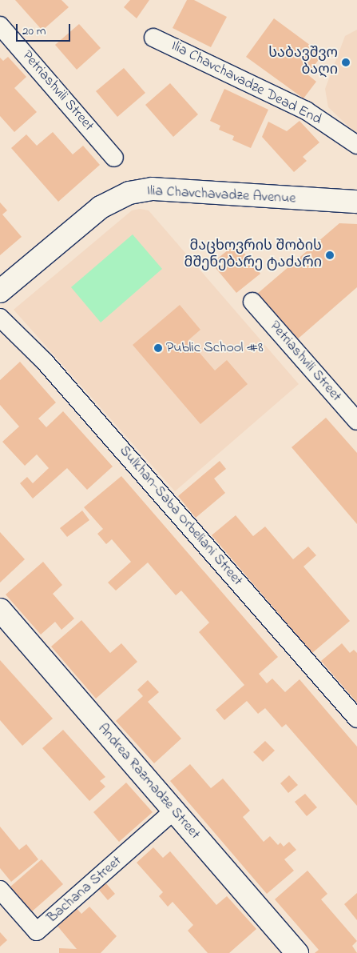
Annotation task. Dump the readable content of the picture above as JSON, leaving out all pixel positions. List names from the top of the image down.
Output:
{
  "streets": {
    "street": [
      "Ilia Chavchavadze Dead End",
      "Petriashvili Street",
      "Ilia Chavchavadze Avenue",
      "Sulkhan-Saba Orbeliani Street",
      "Andrea Razmadze Street",
      "Bachana Street"
    ]
  },
  "crossings": [
    ["Andrea Razmadze Street", "Bachana Street"]
  ],
  "places": ["საბავშვო ბაღი", "მაცხოვრის შობის მშენებარე ტაძარი", "Public School #8"],
  "scale_bar": "20 m"
}
